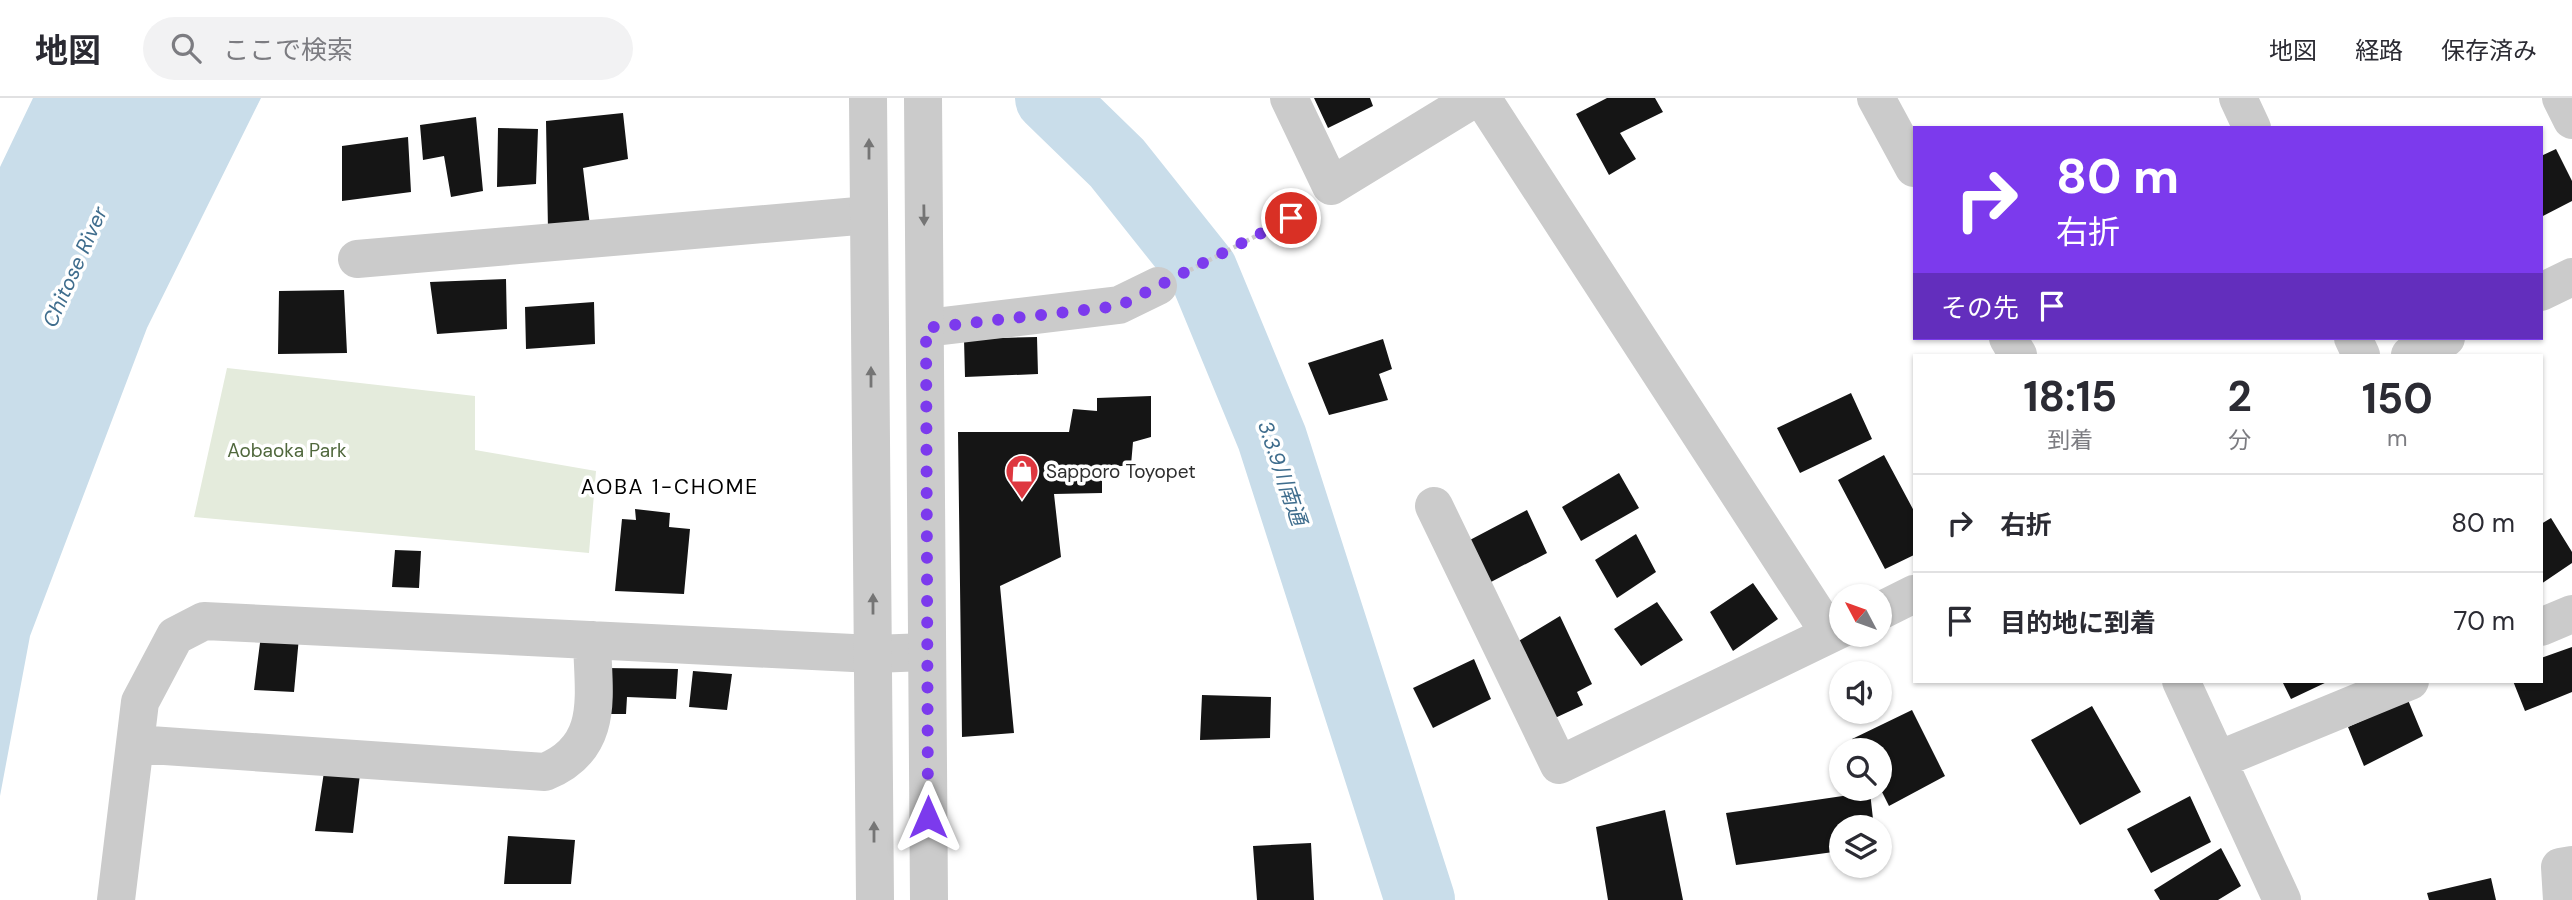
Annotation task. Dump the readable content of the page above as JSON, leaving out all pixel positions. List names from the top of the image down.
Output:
{
  "districts": ["AOBA 1-CHOME"],
  "water": ["Chitose River", "3.3.9川南通"],
  "parks": ["Aobaoka Park"],
  "places": {
    "shop": ["Sapporo Toyopet"]
  },
  "north": "top left",
  "page": {
    "header": "地図",
    "search": "ここで検索",
    "nav": ["地図", "経路", "保存済み"],
    "turn": ["80 m", "右折"],
    "then": "その先",
    "eta": [
      "18:15",
      "到着",
      "2",
      "分",
      "150",
      "m"
    ],
    "list": [
      {
        "name": "右折",
        "value": "80 m"
      },
      {
        "name": "目的地に到着",
        "value": "70 m"
      }
    ]
  }
}
